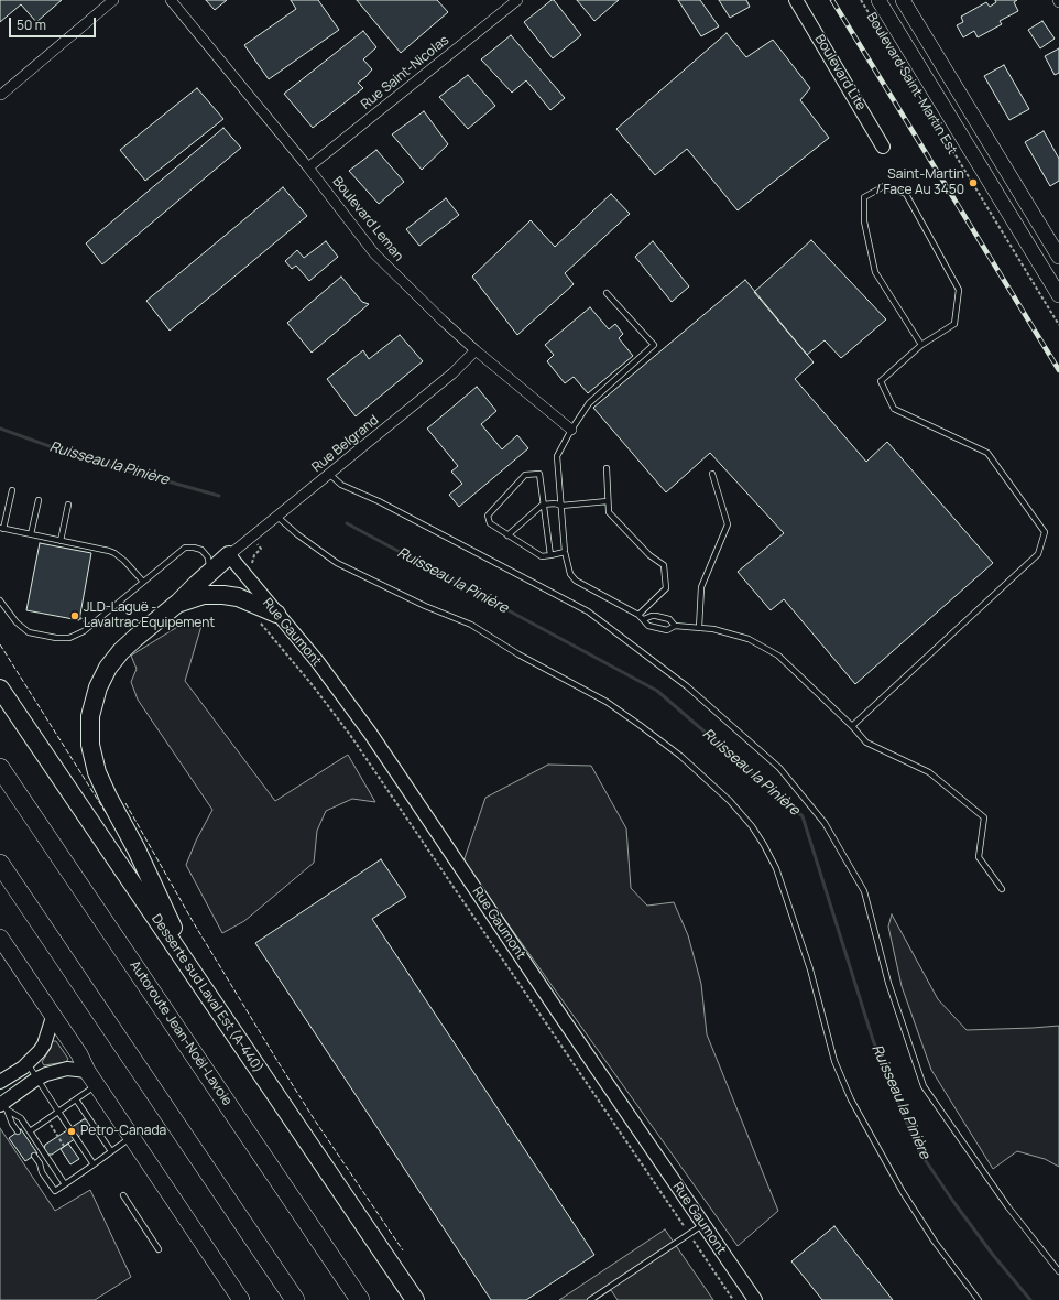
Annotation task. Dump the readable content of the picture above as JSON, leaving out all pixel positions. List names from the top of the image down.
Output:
{
  "streets": {
    "highway": ["Desserte sud Laval Est (A-440)", "Autoroute Jean-Noël-Lavoie"],
    "main road": ["Boulevard Saint-Martin Est"],
    "street": [
      "Rue Saint-Nicolas",
      "Boulevard Lite",
      "Boulevard Leman",
      "Rue Belgrand",
      "Rue Gaumont"
    ]
  },
  "crossings": [
    ["Rue Saint-Nicolas", "Boulevard Leman"],
    ["Boulevard Leman", "Rue Belgrand"],
    ["Rue Belgrand", "Rue Gaumont"]
  ],
  "water": ["Ruisseau la Pinière"],
  "places": ["Saint-Martin / Face Au 3450", "JLD-Laguë - Lavaltrac Equipement", "Petro-Canada"],
  "scale_bar": "50 m"
}
